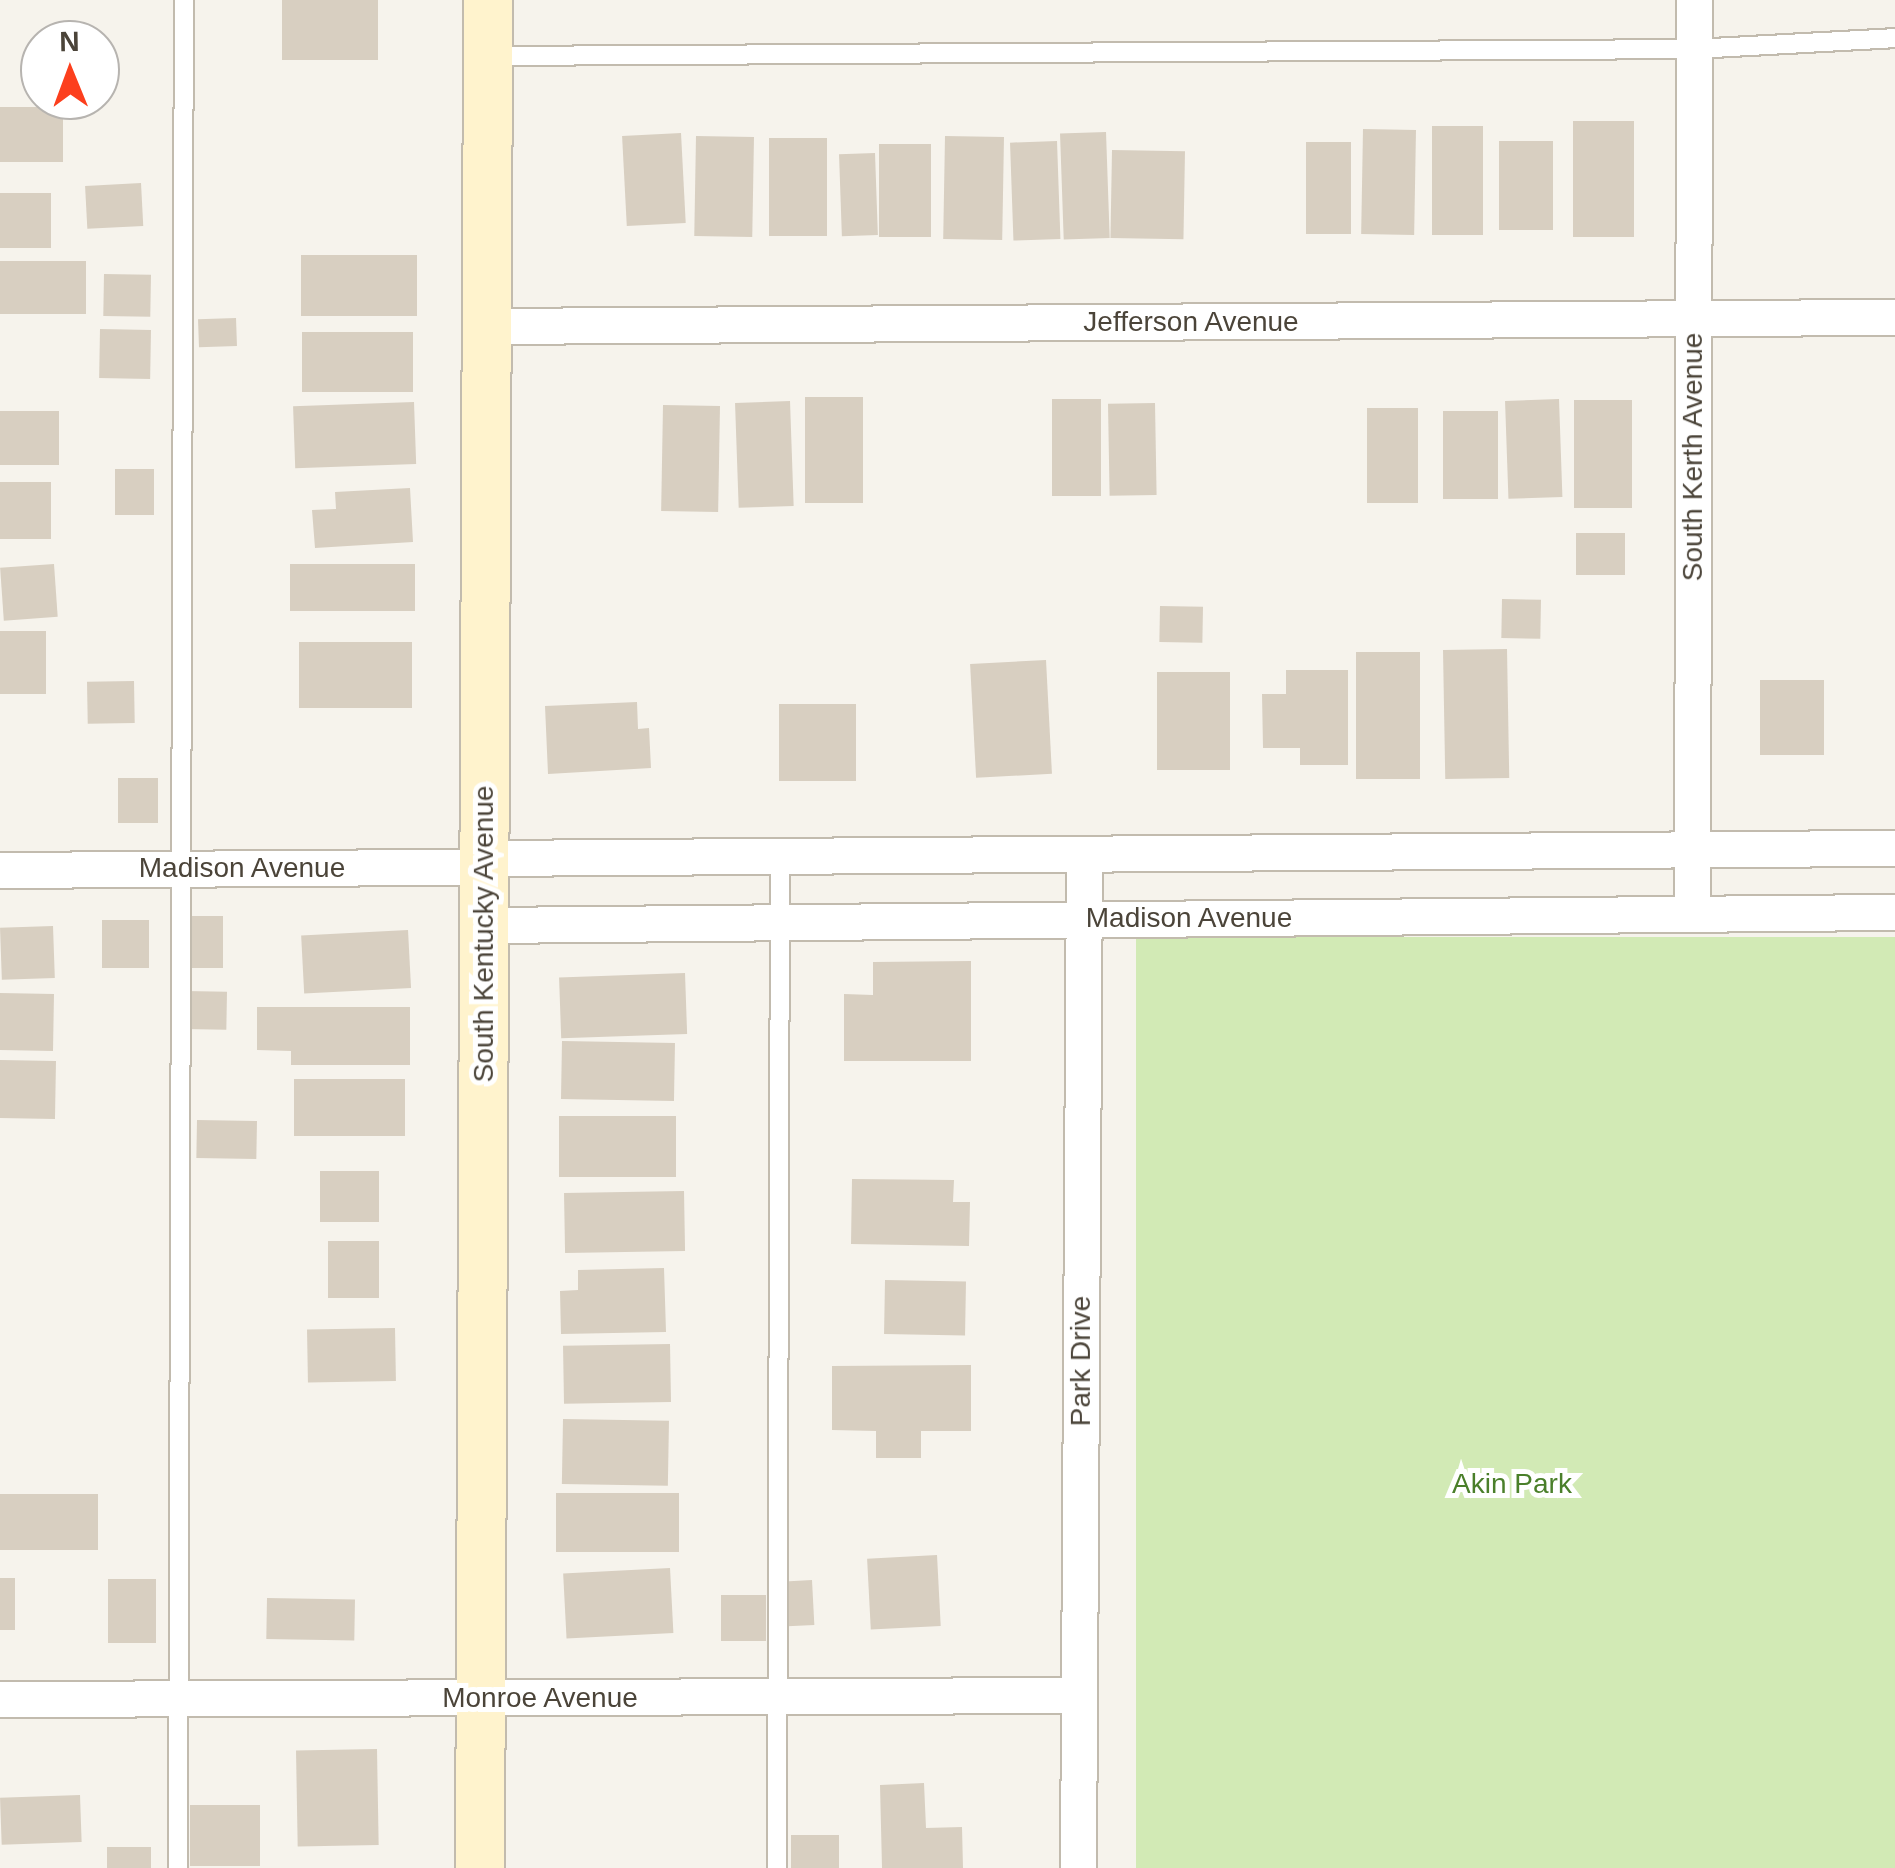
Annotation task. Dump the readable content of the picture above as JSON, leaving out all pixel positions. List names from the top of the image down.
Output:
{
  "streets": {
    "street": [
      "Jefferson Avenue",
      "South Kerth Avenue",
      "Madison Avenue",
      "South Kentucky Avenue",
      "Park Drive",
      "Monroe Avenue"
    ]
  },
  "crossings": [
    ["Jefferson Avenue", "South Kerth Avenue"],
    ["Jefferson Avenue", "South Kentucky Avenue"],
    ["South Kerth Avenue", "Madison Avenue"],
    ["Madison Avenue", "South Kentucky Avenue"],
    ["Madison Avenue", "Park Drive"],
    ["South Kentucky Avenue", "Monroe Avenue"],
    ["Park Drive", "Monroe Avenue"]
  ],
  "parks": ["Akin Park"],
  "north": "top"
}
